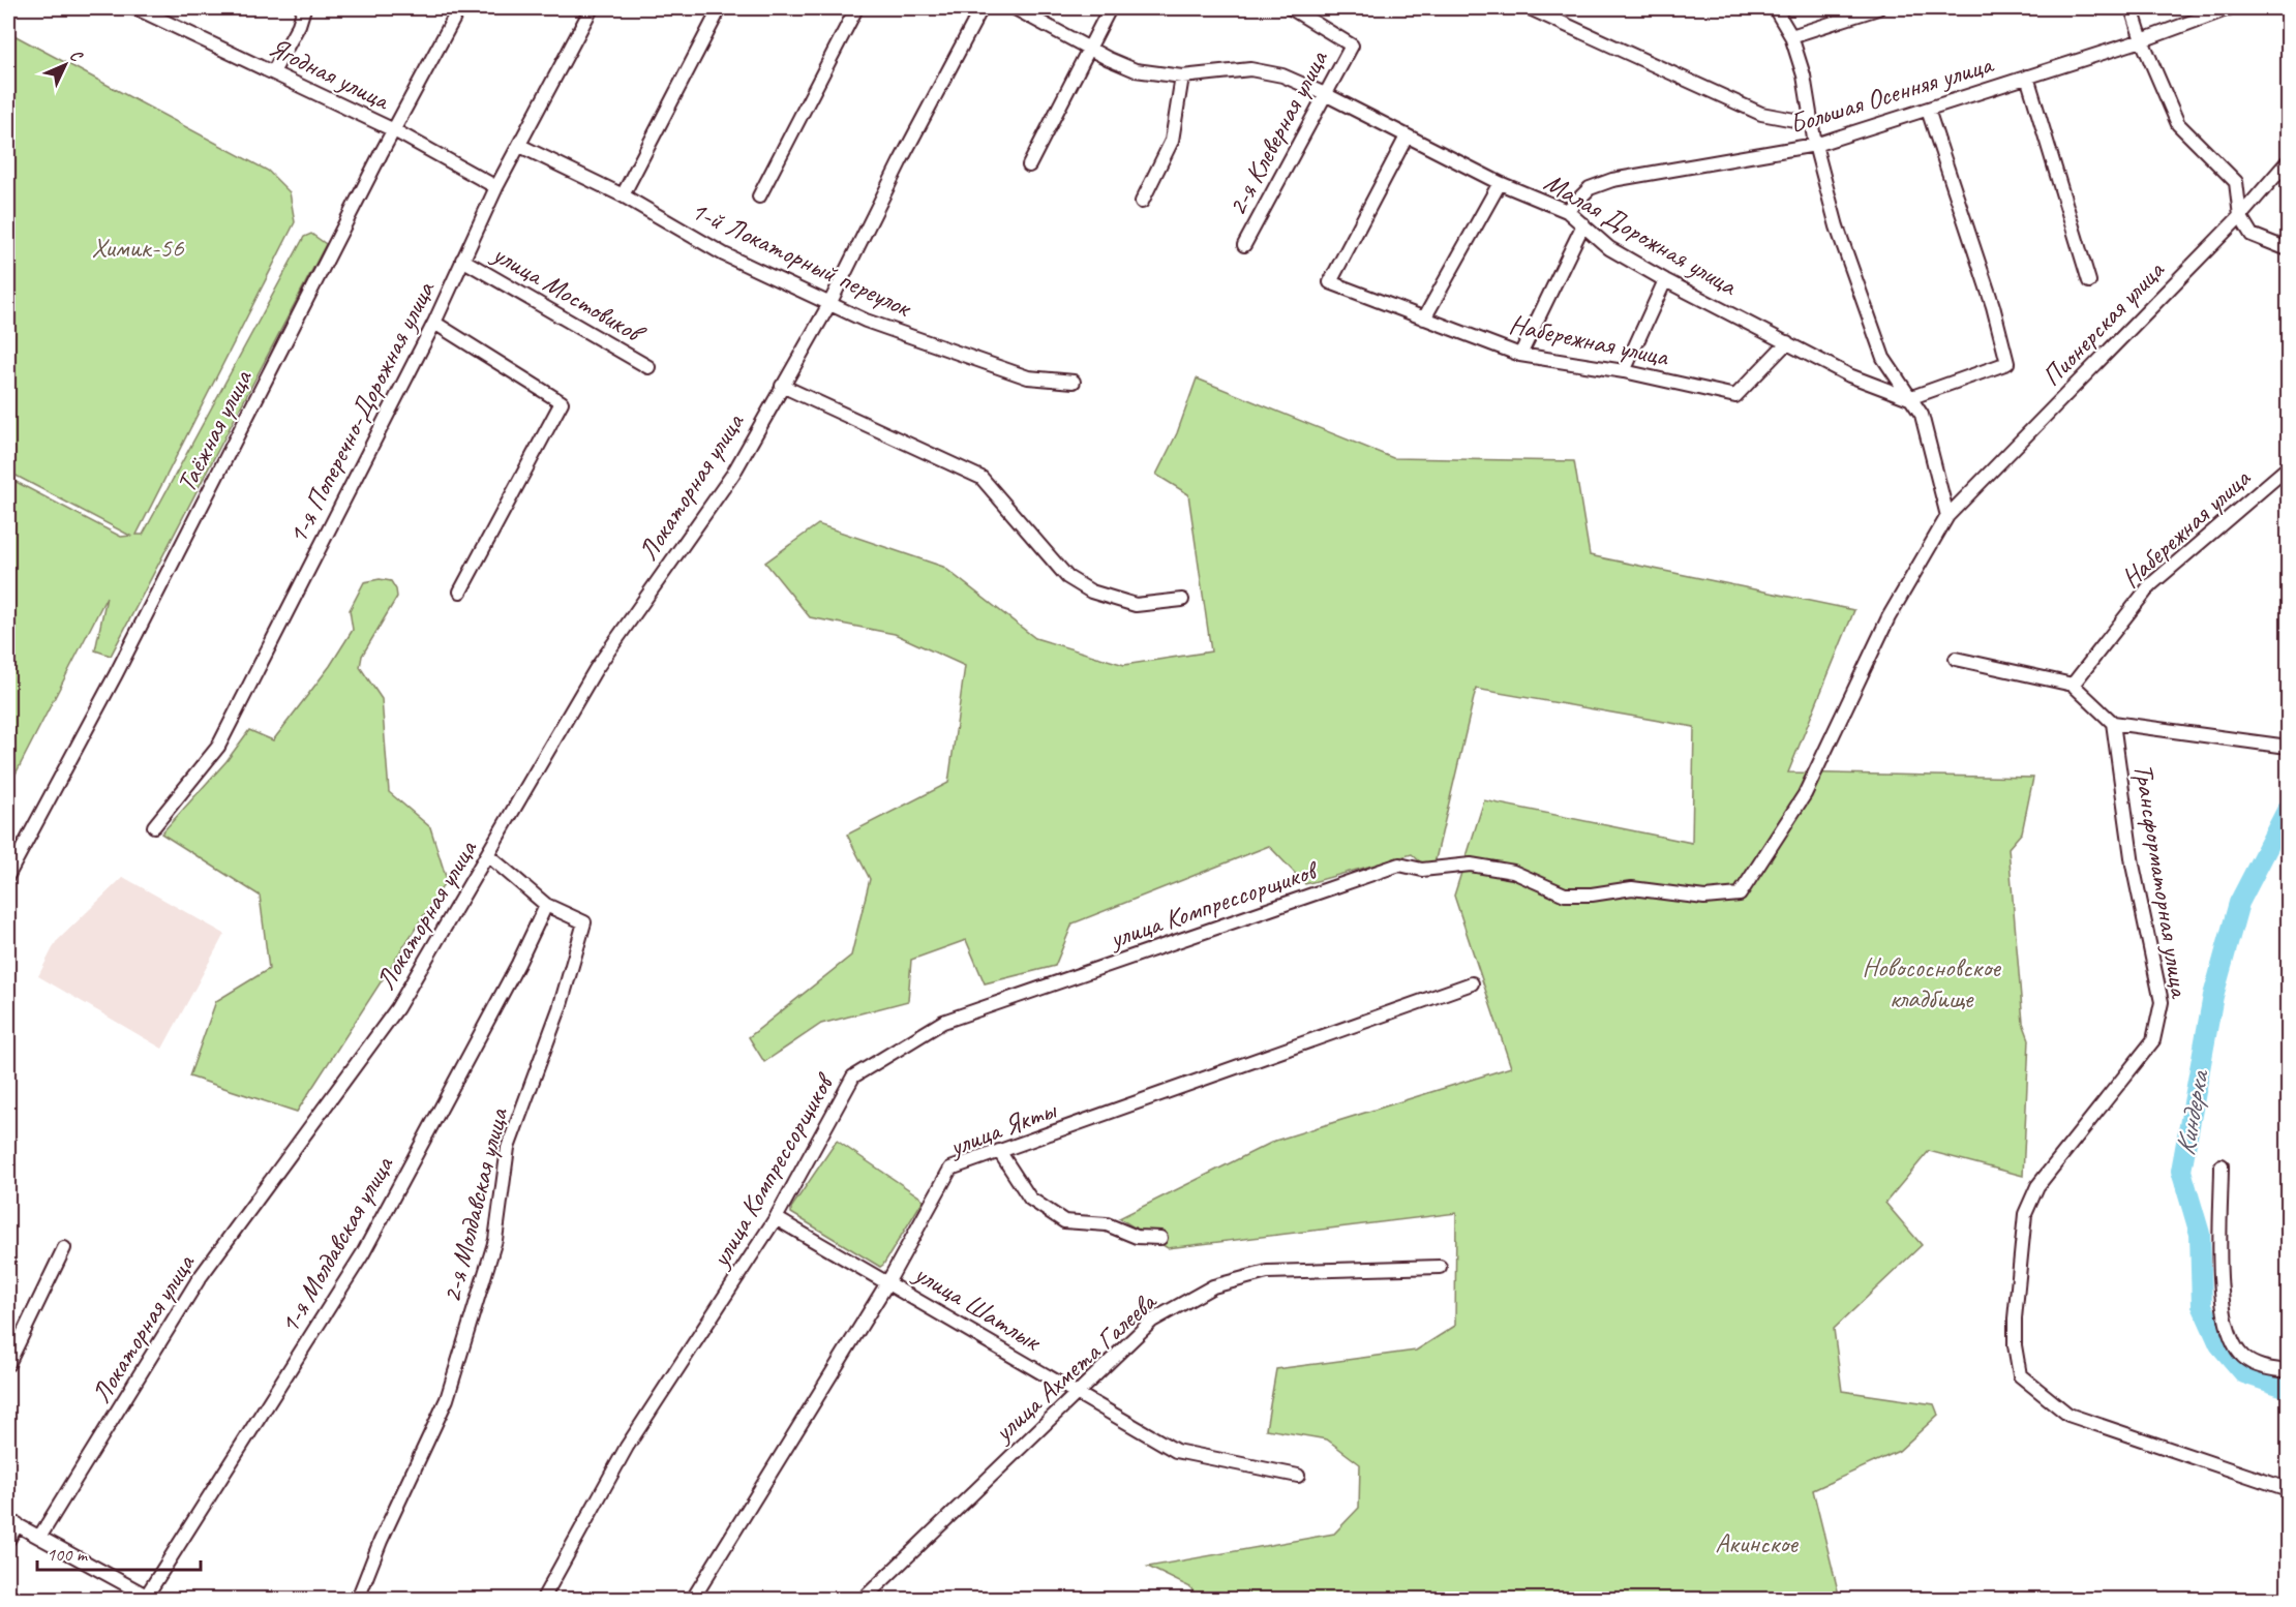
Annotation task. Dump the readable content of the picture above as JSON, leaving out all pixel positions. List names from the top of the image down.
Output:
{
  "streets": {
    "street": [
      "Ягодная улица",
      "Большая Осенняя улица",
      "2-я Клеверная улица",
      "Малая Дорожная улица",
      "1-й Локаторный переулок",
      "улица Мостовиков",
      "Пионерская улица",
      "Набережная улица",
      "1-я Поперечно-Дорожная улица",
      "Таёжная улица",
      "Локаторная улица",
      "Трансформаторная улица",
      "улица Компрессорщиков",
      "улица Якты",
      "2-я Молдавская улица",
      "1-я Молдавская улица",
      "улица Шатлык",
      "улица Ахмета Галеева"
    ]
  },
  "crossings": [
    ["Ягодная улица", "1-я Поперечно-Дорожная улица"],
    ["Ягодная улица", "Таёжная улица"],
    ["Большая Осенняя улица", "Малая Дорожная улица"],
    ["2-я Клеверная улица", "Малая Дорожная улица"],
    ["Малая Дорожная улица", "Набережная улица"],
    ["1-й Локаторный переулок", "1-я Поперечно-Дорожная улица"],
    ["1-й Локаторный переулок", "Локаторная улица"],
    ["улица Мостовиков", "1-я Поперечно-Дорожная улица"],
    ["Пионерская улица", "улица Компрессорщиков"],
    ["улица Компрессорщиков", "улица Шатлык"],
    ["улица Якты", "улица Шатлык"],
    ["2-я Молдавская улица", "1-я Молдавская улица"],
    ["улица Шатлык", "улица Ахмета Галеева"]
  ],
  "water": ["Киндерка"],
  "parks": ["Химик-56", "Новососновское кладбище", "Акинское"],
  "scale_bar": "100 m",
  "north": "top right"
}
